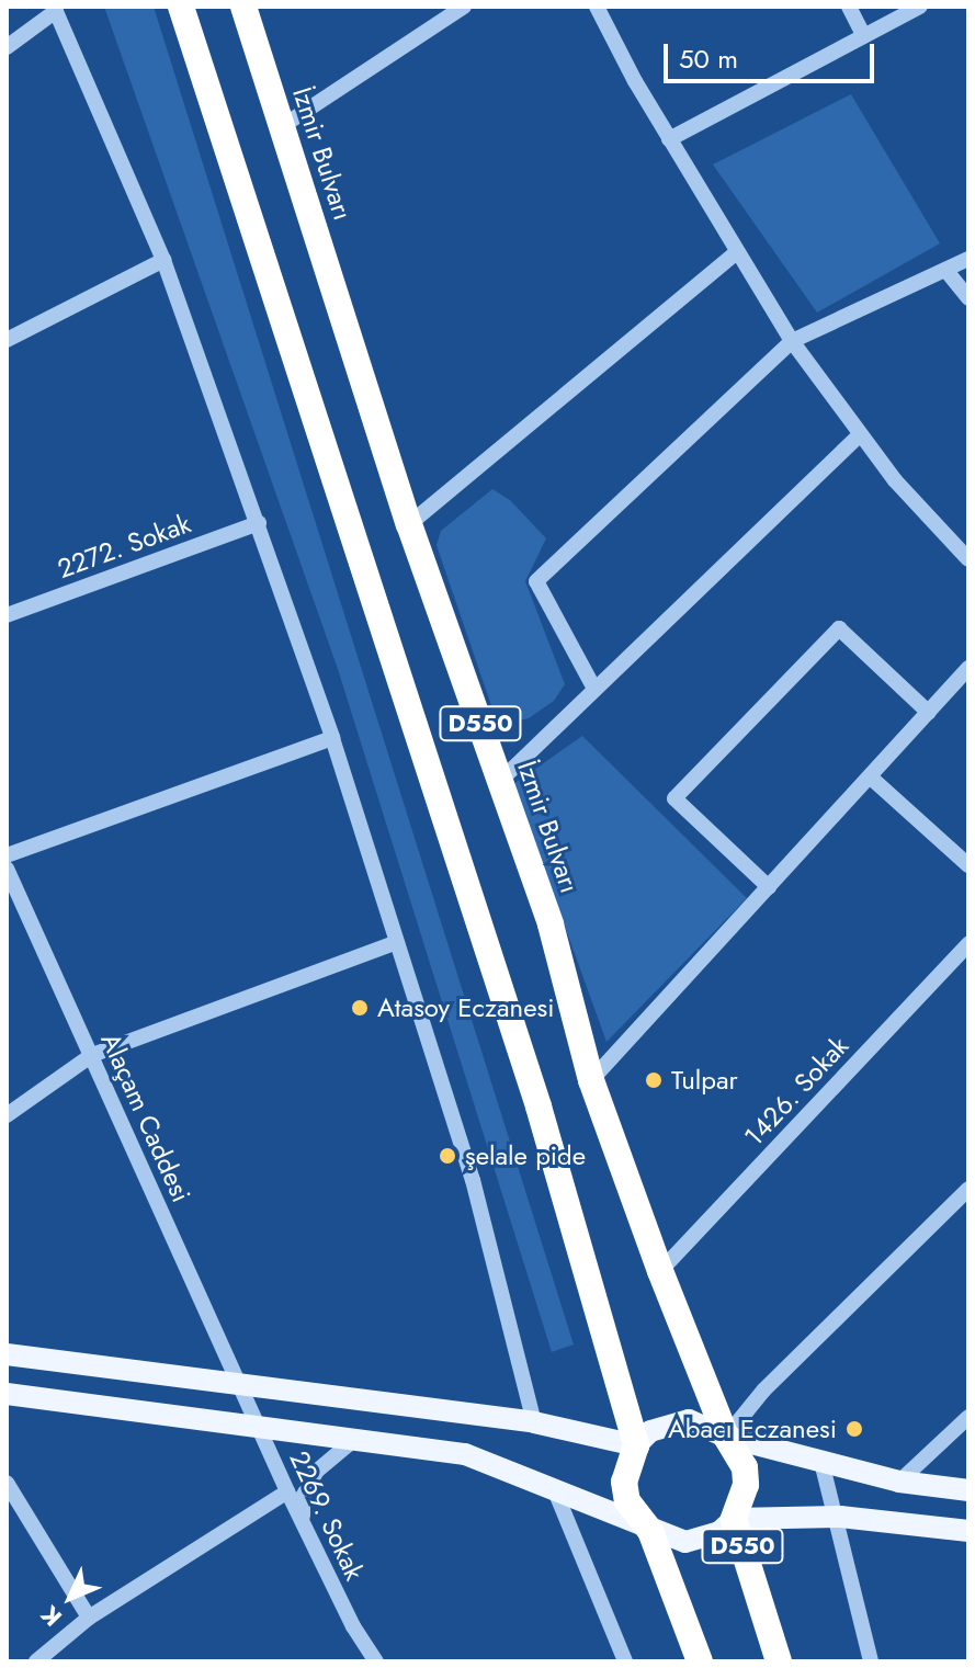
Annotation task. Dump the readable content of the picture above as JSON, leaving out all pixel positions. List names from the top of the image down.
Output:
{
  "streets": {
    "highway": ["İzmir Bulvarı", "D550"],
    "street": [
      "2272. Sokak",
      "1426. Sokak",
      "Alaçam Caddesi",
      "2269. Sokak"
    ]
  },
  "crossings": [
    ["İzmir Bulvarı", "D550"],
    ["İzmir Bulvarı", "1426. Sokak"],
    ["Alaçam Caddesi", "2269. Sokak"]
  ],
  "places": [
    "Atasoy Eczanesi",
    "Tulpar",
    "şelale pide",
    "Abacı Eczanesi"
  ],
  "scale_bar": "50 m",
  "north": "bottom left"
}
